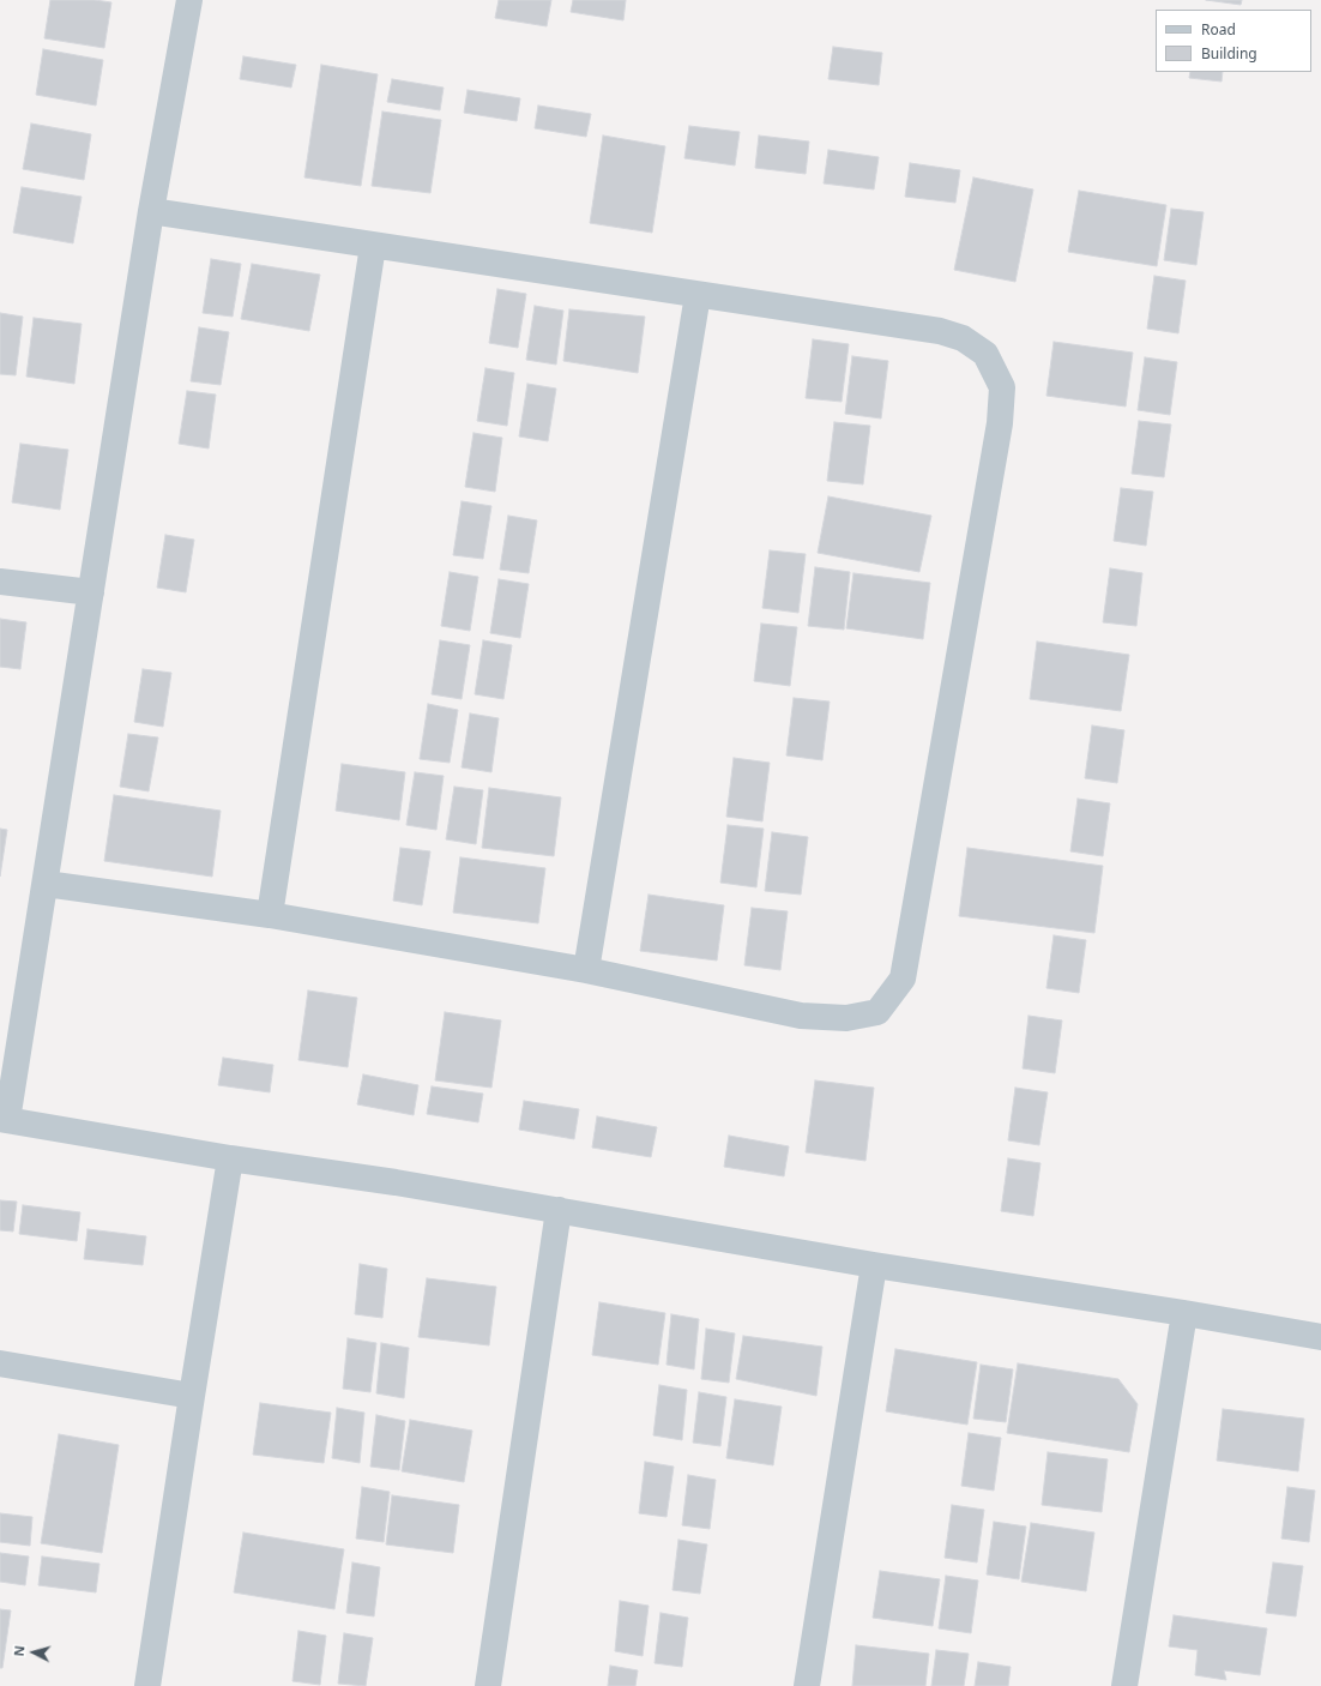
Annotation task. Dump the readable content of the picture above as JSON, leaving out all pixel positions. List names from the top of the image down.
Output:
{
  "legend": ["Road", "Building"],
  "north": "left"
}
